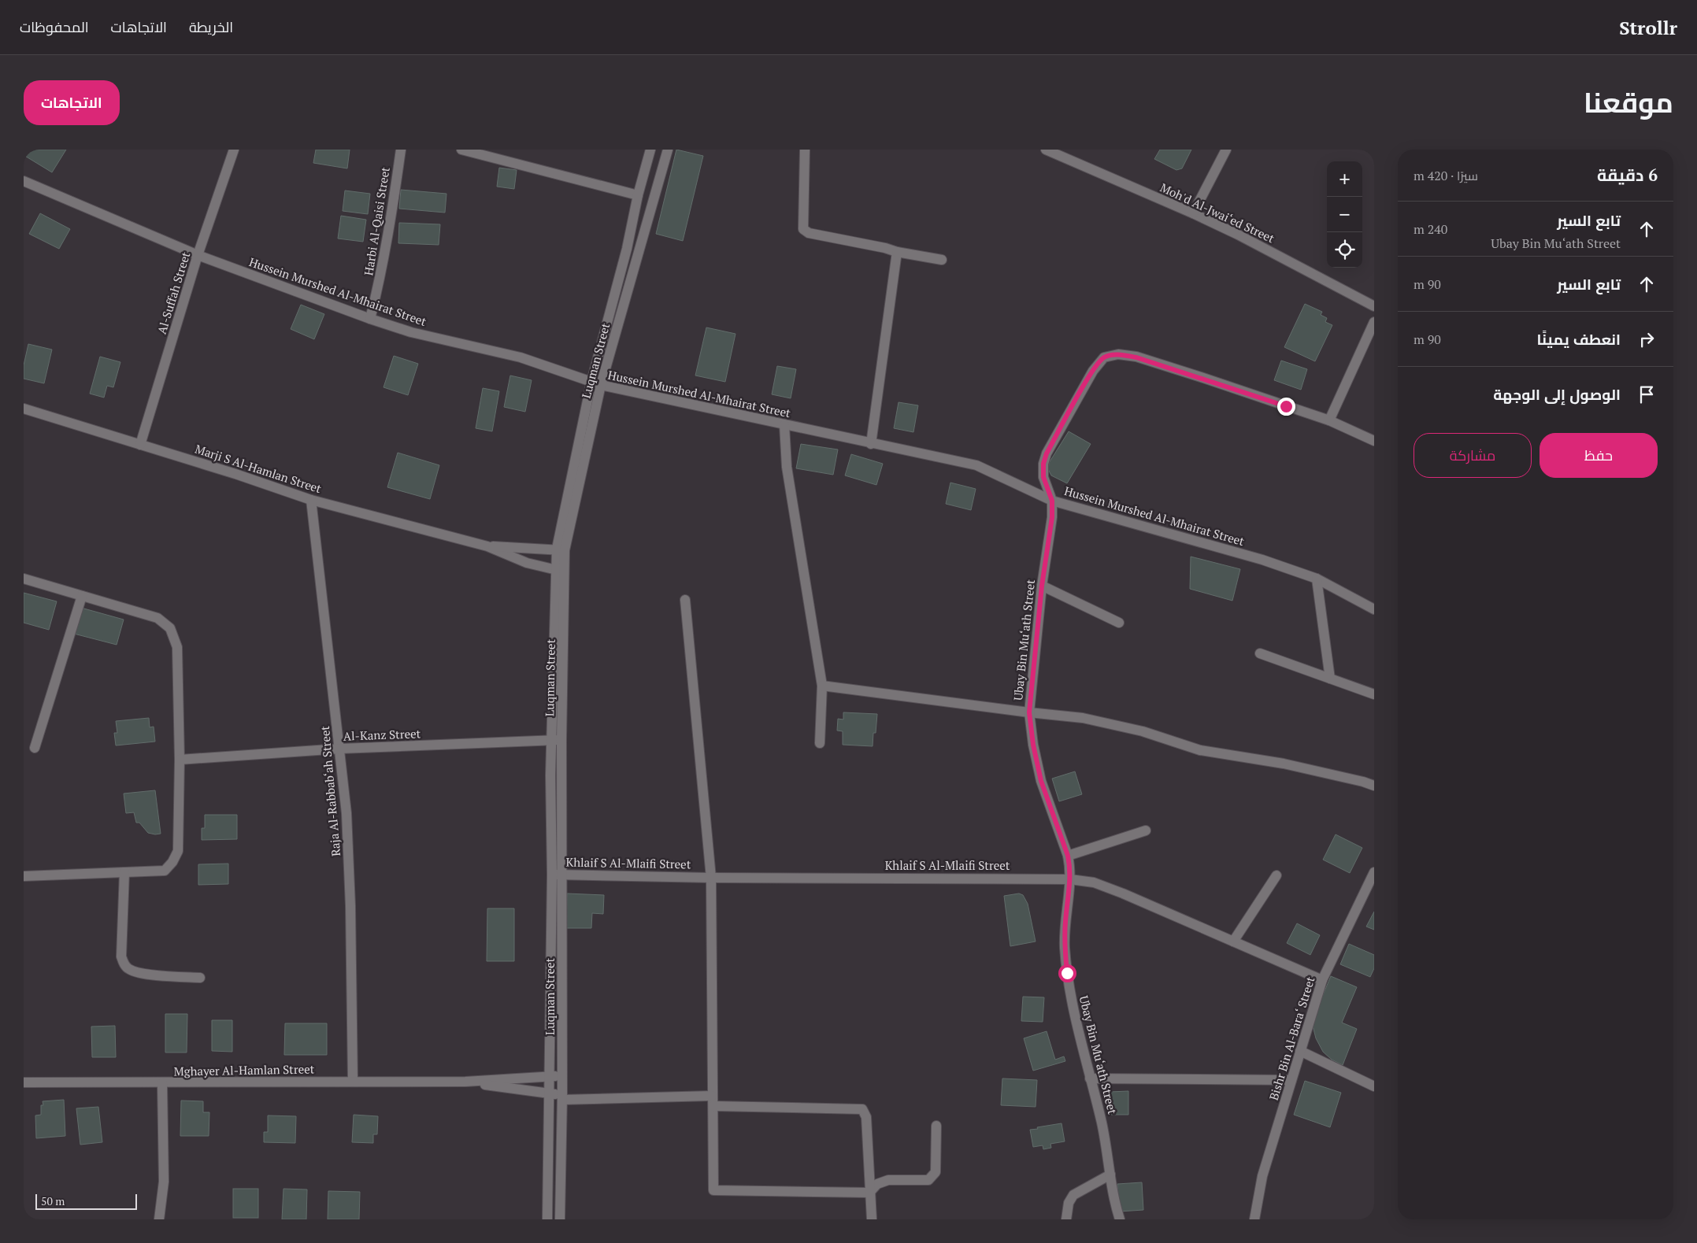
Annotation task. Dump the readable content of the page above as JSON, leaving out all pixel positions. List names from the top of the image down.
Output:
{
  "streets": {
    "street": [
      "Moh'd Al-Jwai‘ed Street",
      "Harbi Al-Qaisi Street",
      "Hussein Murshed Al-Mhairat Street",
      "Al-Suffah Street",
      "Luqman Street",
      "Marji S Al-Hamlan Street",
      "Ubay Bin Mu‘ath Street",
      "Al-Kanz Street",
      "Raja Al-Rabbab‘ah Street",
      "Khlaif S Al-Mlaifi Street",
      "Bishr Bin Al-Bara‘ Street",
      "Mghayer Al-Hamlan Street"
    ]
  },
  "crossings": [
    ["Harbi Al-Qaisi Street", "Hussein Murshed Al-Mhairat Street"],
    ["Hussein Murshed Al-Mhairat Street", "Al-Suffah Street"],
    ["Hussein Murshed Al-Mhairat Street", "Luqman Street"],
    ["Hussein Murshed Al-Mhairat Street", "Ubay Bin Mu‘ath Street"],
    ["Al-Suffah Street", "Marji S Al-Hamlan Street"],
    ["Luqman Street", "Marji S Al-Hamlan Street"],
    ["Luqman Street", "Al-Kanz Street"],
    ["Luqman Street", "Khlaif S Al-Mlaifi Street"],
    ["Luqman Street", "Mghayer Al-Hamlan Street"],
    ["Marji S Al-Hamlan Street", "Raja Al-Rabbab‘ah Street"],
    ["Ubay Bin Mu‘ath Street", "Khlaif S Al-Mlaifi Street"],
    ["Al-Kanz Street", "Raja Al-Rabbab‘ah Street"],
    ["Raja Al-Rabbab‘ah Street", "Mghayer Al-Hamlan Street"],
    ["Khlaif S Al-Mlaifi Street", "Bishr Bin Al-Bara‘ Street"]
  ],
  "scale_bar": "50 m",
  "page": {
    "header": "Strollr",
    "nav": ["الخريطة", "الاتجاهات", "المحفوظات"],
    "title": "موقعنا",
    "buttons": [
      "الاتجاهات",
      ["حفظ", "مشاركة"]
    ],
    "heading": ["6 دقيقة", "سيرًا · 420 m"],
    "map_buttons": ["+", "−"],
    "list": [
      ["تابع السير", "Ubay Bin Mu‘ath Street", "240 m"],
      ["تابع السير", "90 m"],
      ["انعطف يمينًا", "90 m"],
      "الوصول إلى الوجهة"
    ],
    "scale": "50 m"
  }
}
